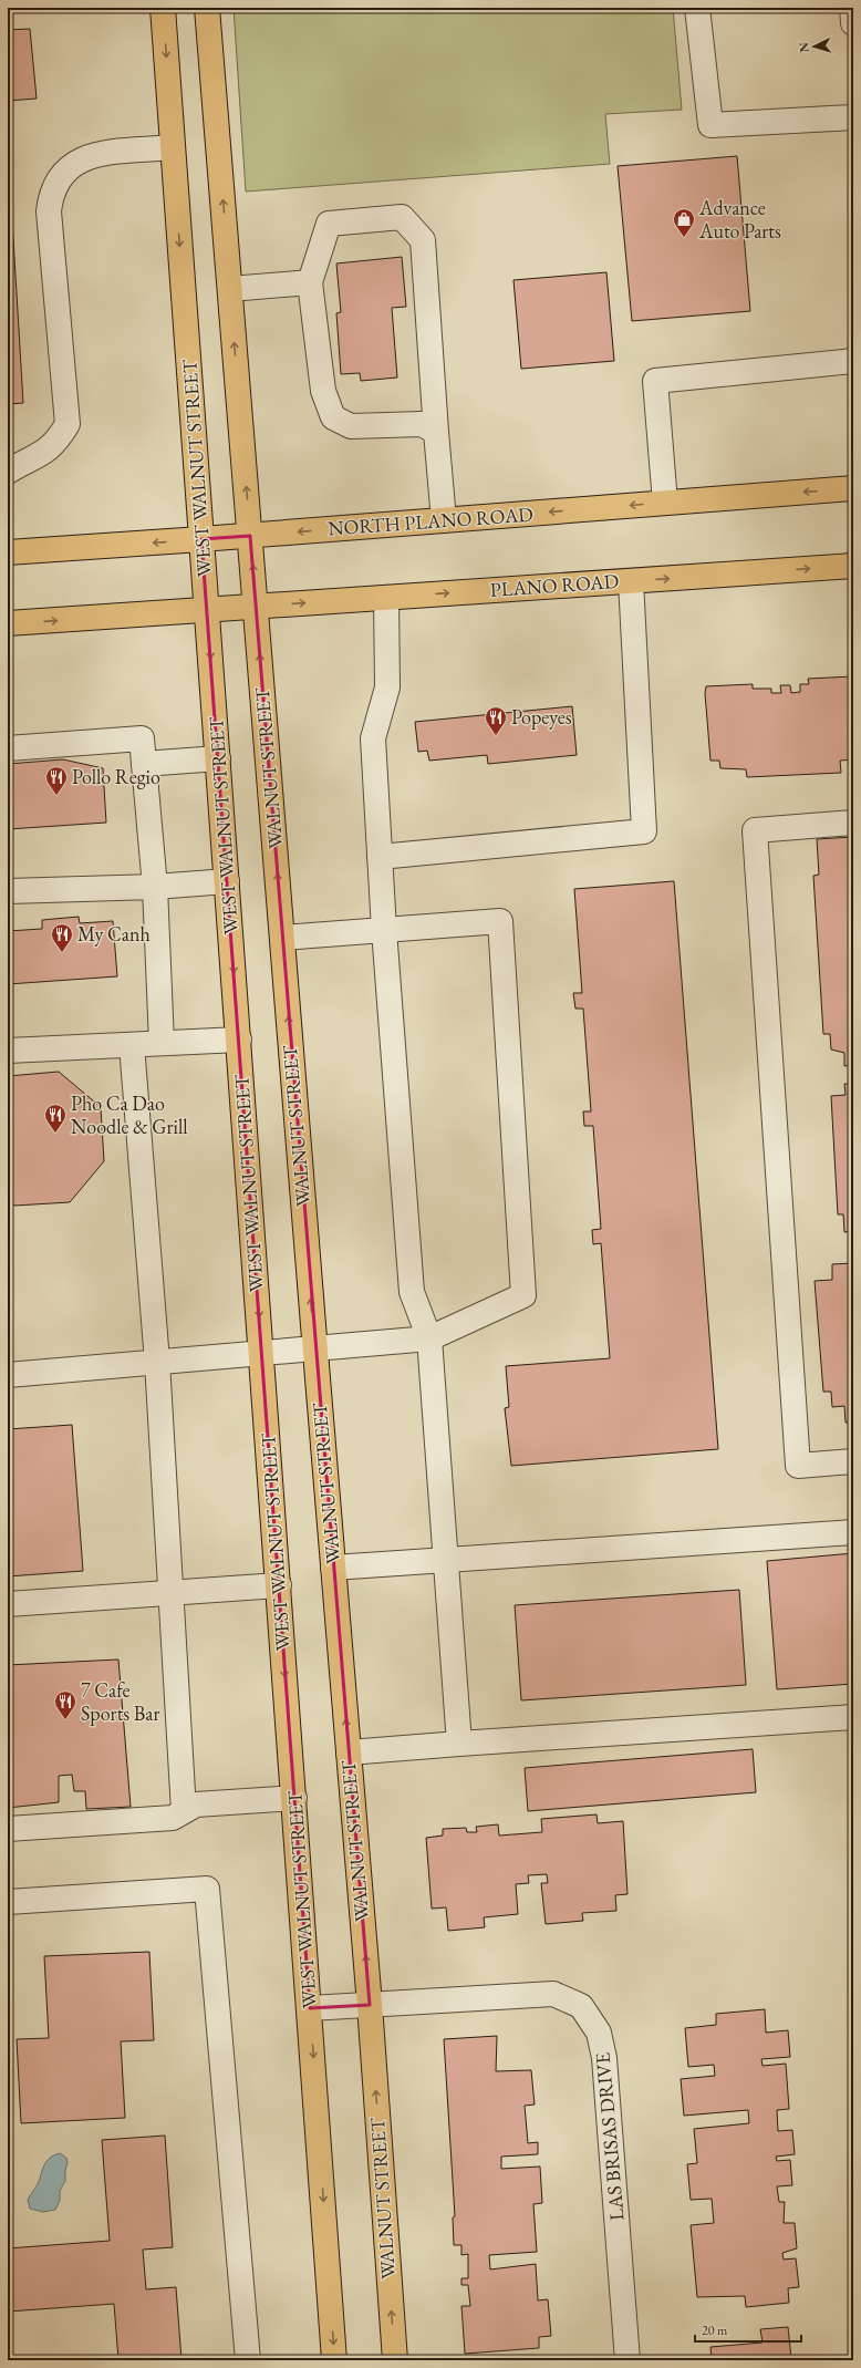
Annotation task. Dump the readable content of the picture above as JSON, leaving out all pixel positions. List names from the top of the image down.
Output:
{
  "streets": {
    "main road": [
      "WEST WALNUT STREET",
      "NORTH PLANO ROAD",
      "PLANO ROAD",
      "WALNUT STREET"
    ],
    "street": ["LAS BRISAS DRIVE"]
  },
  "crossings": [
    ["WEST WALNUT STREET", "NORTH PLANO ROAD"],
    ["WEST WALNUT STREET", "LAS BRISAS DRIVE"],
    ["PLANO ROAD", "WALNUT STREET"],
    ["WALNUT STREET", "LAS BRISAS DRIVE"]
  ],
  "one_way": ["NORTH PLANO ROAD", "PLANO ROAD", "WALNUT STREET"],
  "places": {
    "shop": ["Advance Auto Parts"],
    "restaurant": [
      "Popeyes",
      "Pollo Regio",
      "My Canh",
      "Pho Ca Dao Noodle & Grill",
      "7 Cafe Sports Bar"
    ]
  },
  "scale_bar": "20 m",
  "north": "left"
}
